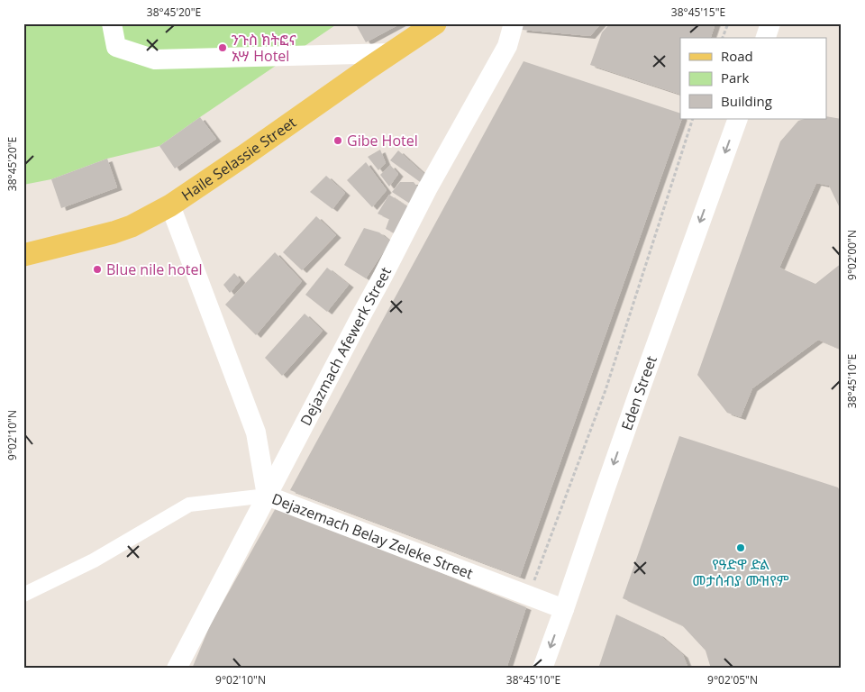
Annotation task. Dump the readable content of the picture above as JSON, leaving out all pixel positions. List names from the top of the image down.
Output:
{
  "streets": {
    "main road": ["Haile Selassie Street"],
    "street": ["Dejazmach Afewerk Street", "Eden Street", "Dejazemach Belay Zeleke Street"]
  },
  "crossings": [
    ["Haile Selassie Street", "Dejazemach Belay Zeleke Street"],
    ["Dejazmach Afewerk Street", "Dejazemach Belay Zeleke Street"],
    ["Eden Street", "Dejazemach Belay Zeleke Street"]
  ],
  "one_way": ["Eden Street"],
  "places": [
    "ንጉስ ክትፎና አሣ Hotel",
    "Gibe Hotel",
    "Blue nile hotel",
    "የዓድዋ ድል መታሰብያ ሙዝየም"
  ],
  "legend": ["Road", "Park", "Building"],
  "coordinates": [
    "38°45'20\"E",
    "38°45'15\"E",
    "9°02'00\"N",
    "38°45'10\"E",
    "9°02'10\"N",
    "9°02'05\"N"
  ]
}
